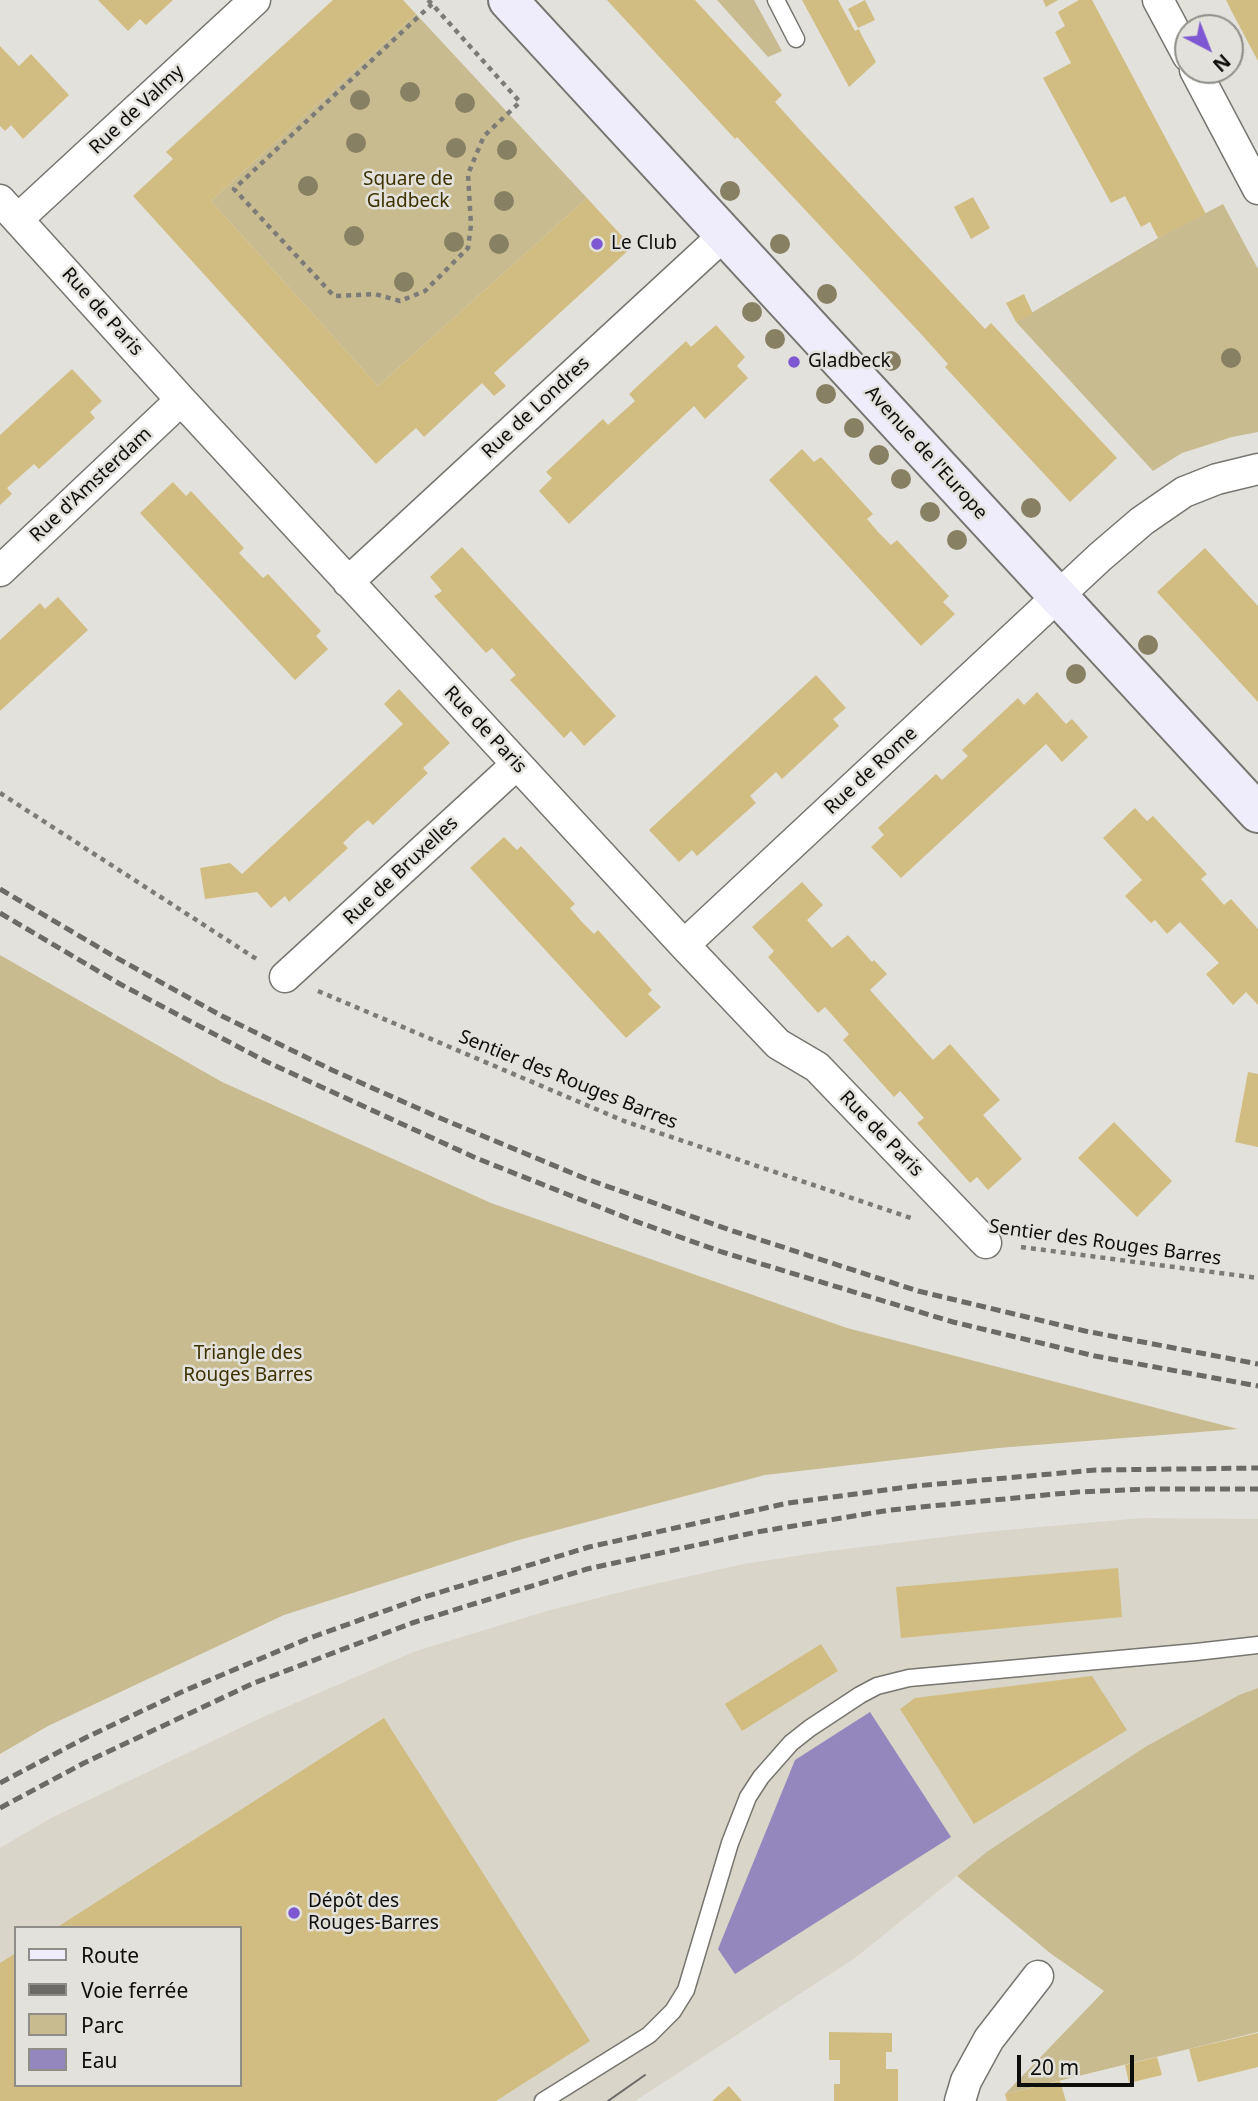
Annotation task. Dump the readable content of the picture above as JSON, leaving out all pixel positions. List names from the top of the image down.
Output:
{
  "streets": {
    "street": [
      "Rue de Valmy",
      "Rue de Paris",
      "Rue de Londres",
      "Avenue de l'Europe",
      "Rue d'Amsterdam",
      "Rue de Rome",
      "Rue de Bruxelles"
    ],
    "path": ["Sentier des Rouges Barres"]
  },
  "crossings": [
    ["Rue de Valmy", "Rue de Paris"],
    ["Rue de Paris", "Rue de Londres"],
    ["Rue de Paris", "Rue d'Amsterdam"],
    ["Rue de Paris", "Rue de Rome"],
    ["Rue de Paris", "Rue de Bruxelles"],
    ["Rue de Paris", "Sentier des Rouges Barres"],
    ["Rue de Londres", "Avenue de l'Europe"],
    ["Avenue de l'Europe", "Rue de Rome"],
    ["Rue de Bruxelles", "Sentier des Rouges Barres"]
  ],
  "parks": ["Square de Gladbeck", "Triangle des Rouges Barres"],
  "places": ["Le Club", "Gladbeck", "Dépôt des Rouges-Barres"],
  "legend": [
    "Route",
    "Voie ferrée",
    "Parc",
    "Eau"
  ],
  "scale_bar": "20 m",
  "north": "bottom right"
}
